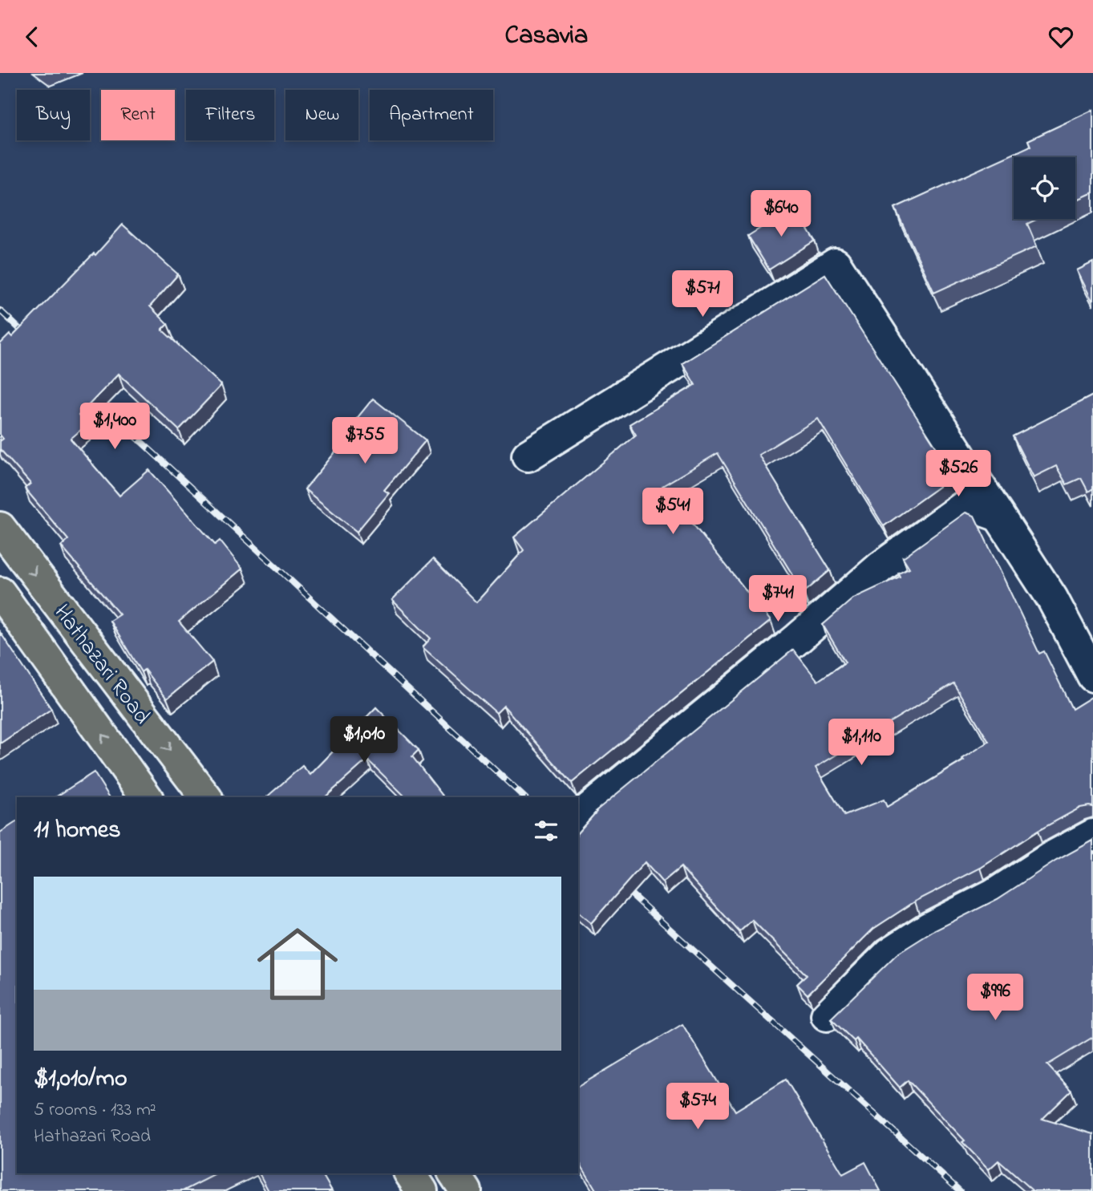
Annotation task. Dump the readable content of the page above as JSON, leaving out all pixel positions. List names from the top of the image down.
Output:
{
  "streets": {
    "highway": ["Hathazari Road"]
  },
  "page": {
    "header": "Casavia",
    "chip": [
      "Buy",
      "Rent",
      "Filters",
      "New",
      "Apartment"
    ],
    "price": [
      "$640",
      "$571",
      "$1,400",
      "$755",
      "$526",
      "$541",
      "$741",
      "$1,010",
      "$1,110",
      "$996",
      "$574"
    ],
    "heading": "11 homes",
    "list": [
      {
        "name": "$1,010/mo",
        "note": "5 rooms · 133 m² · Hathazari Road"
      }
    ]
  }
}
